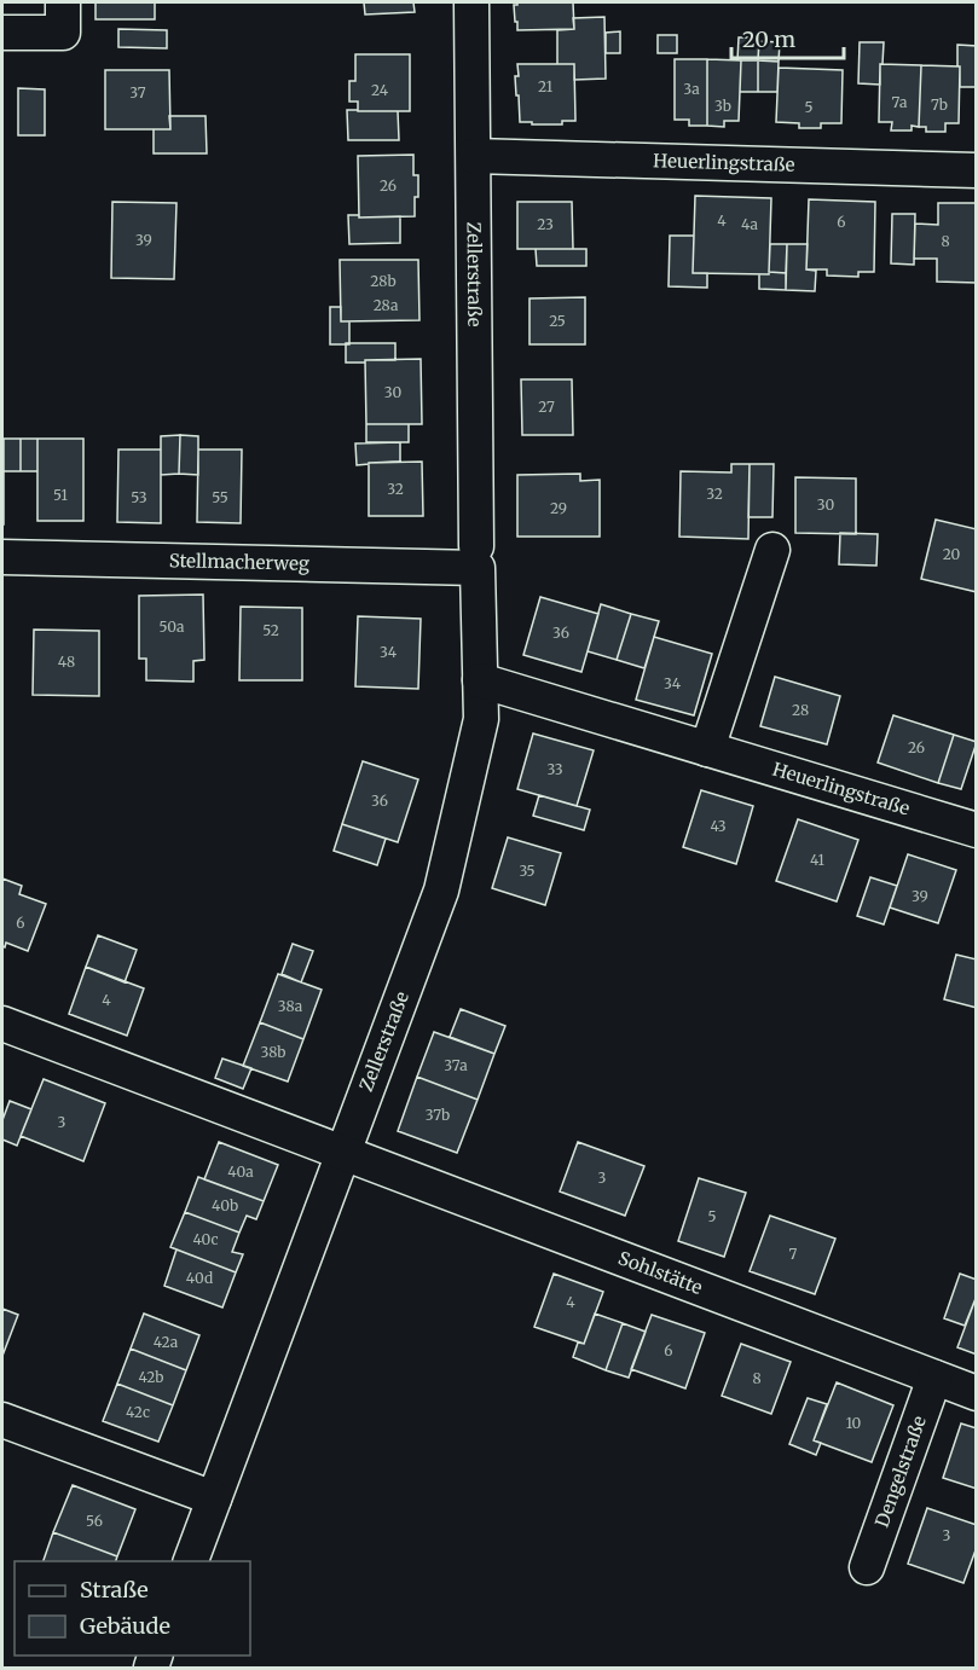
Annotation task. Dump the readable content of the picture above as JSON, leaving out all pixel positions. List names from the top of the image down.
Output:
{
  "streets": {
    "street": [
      "Heuerlingstraße",
      "Zellerstraße",
      "Stellmacherweg",
      "Sohlstätte",
      "Dengelstraße"
    ]
  },
  "crossings": [
    ["Heuerlingstraße", "Zellerstraße"],
    ["Zellerstraße", "Stellmacherweg"],
    ["Zellerstraße", "Sohlstätte"],
    ["Sohlstätte", "Dengelstraße"]
  ],
  "house_numbers": [
    "21",
    "3a",
    "24",
    "37",
    "7a",
    "7b",
    "3b",
    "5",
    "26",
    "4",
    "6",
    "23",
    "4a",
    "39",
    "8",
    "28b",
    "28a",
    "25",
    "30",
    "27",
    "32",
    "32",
    "51",
    "53",
    "55",
    "30",
    "29",
    "20",
    "50a",
    "52",
    "36",
    "34",
    "48",
    "34",
    "28",
    "26",
    "33",
    "36",
    "43",
    "41",
    "35",
    "39",
    "6",
    "4",
    "38a",
    "38b",
    "37a",
    "37b",
    "3",
    "40a",
    "3",
    "40b",
    "5",
    "40c",
    "7",
    "40d",
    "4",
    "42a",
    "6",
    "42b",
    "8",
    "42c",
    "10",
    "56",
    "3"
  ],
  "legend": ["Straße", "Gebäude"],
  "scale_bar": "20 m"
}
